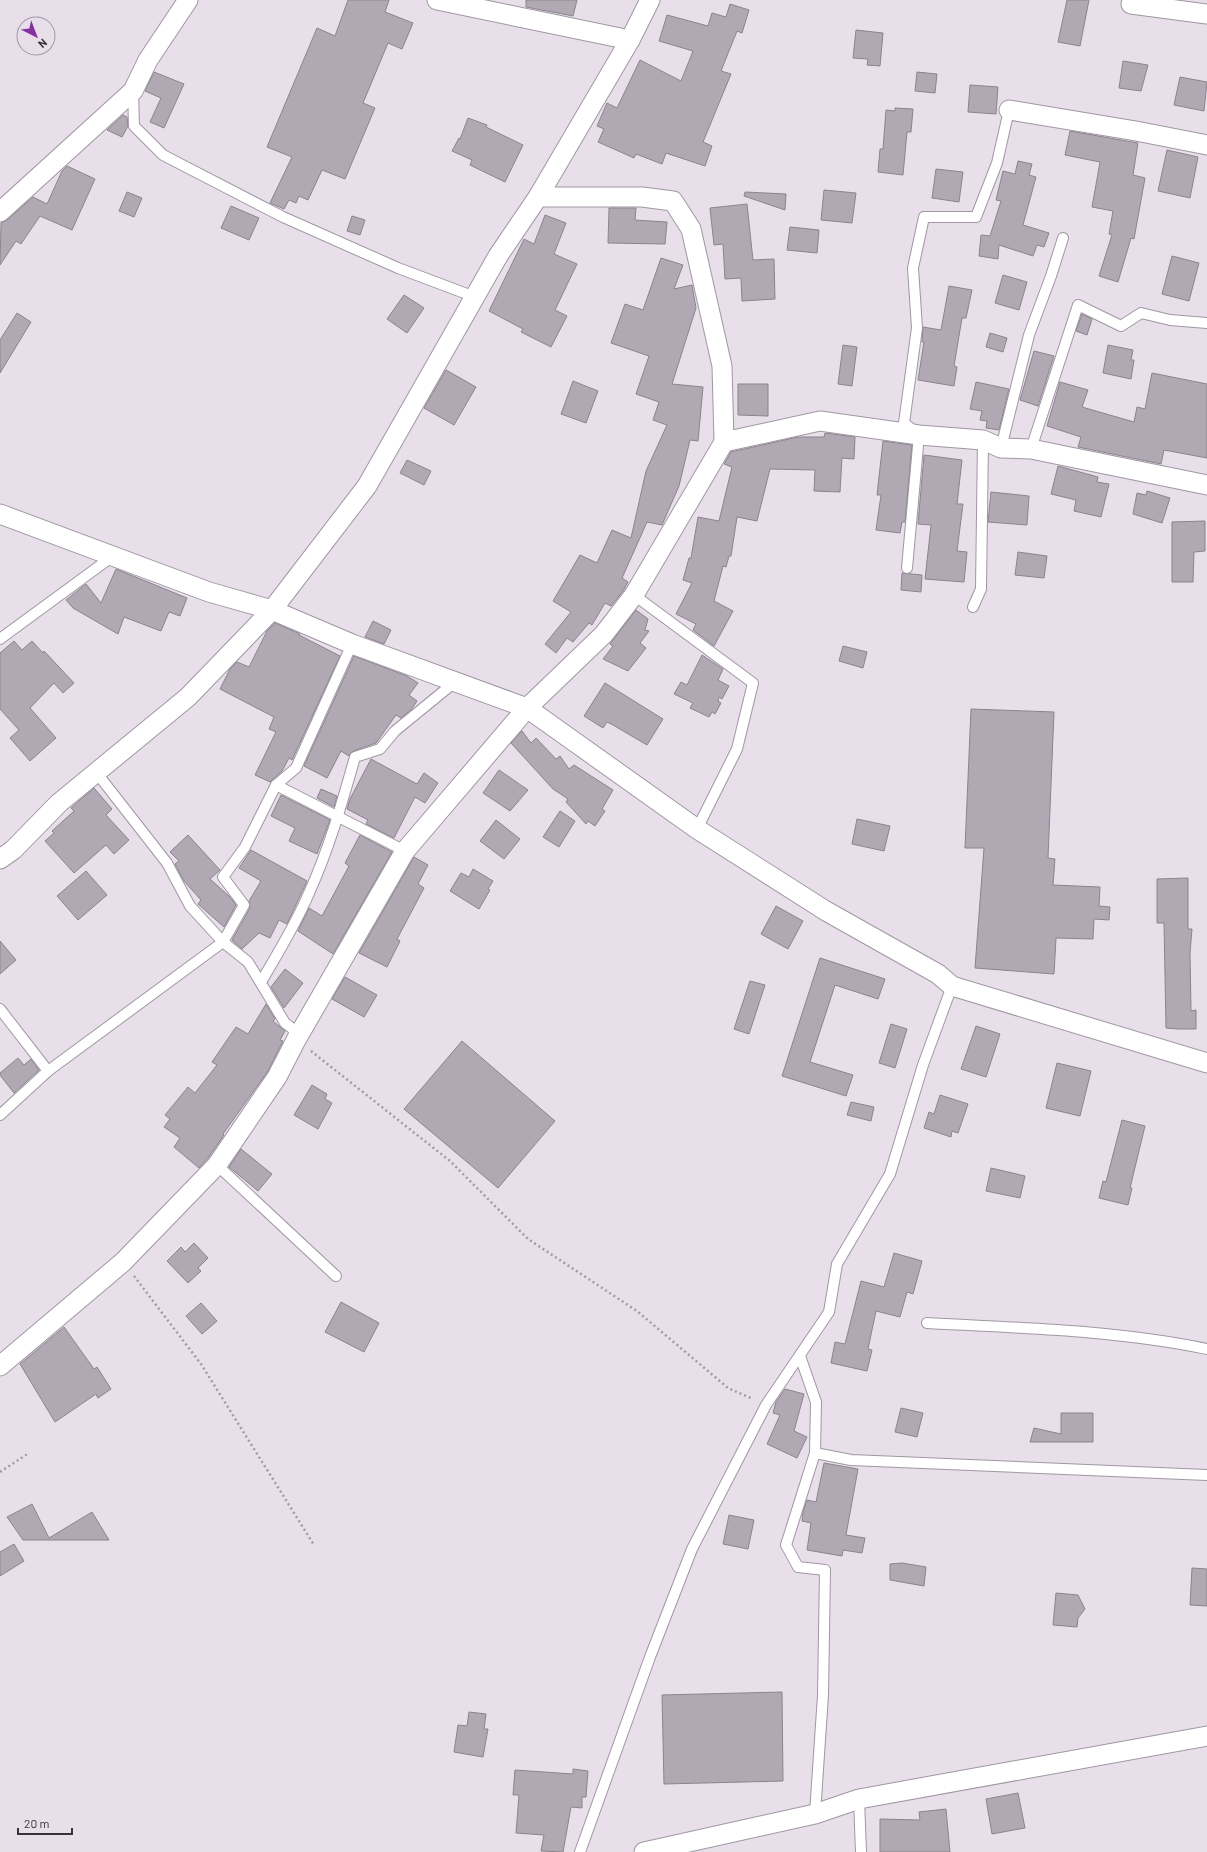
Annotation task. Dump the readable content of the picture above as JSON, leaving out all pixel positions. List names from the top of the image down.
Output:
{
  "scale_bar": "20 m",
  "north": "bottom right"
}
